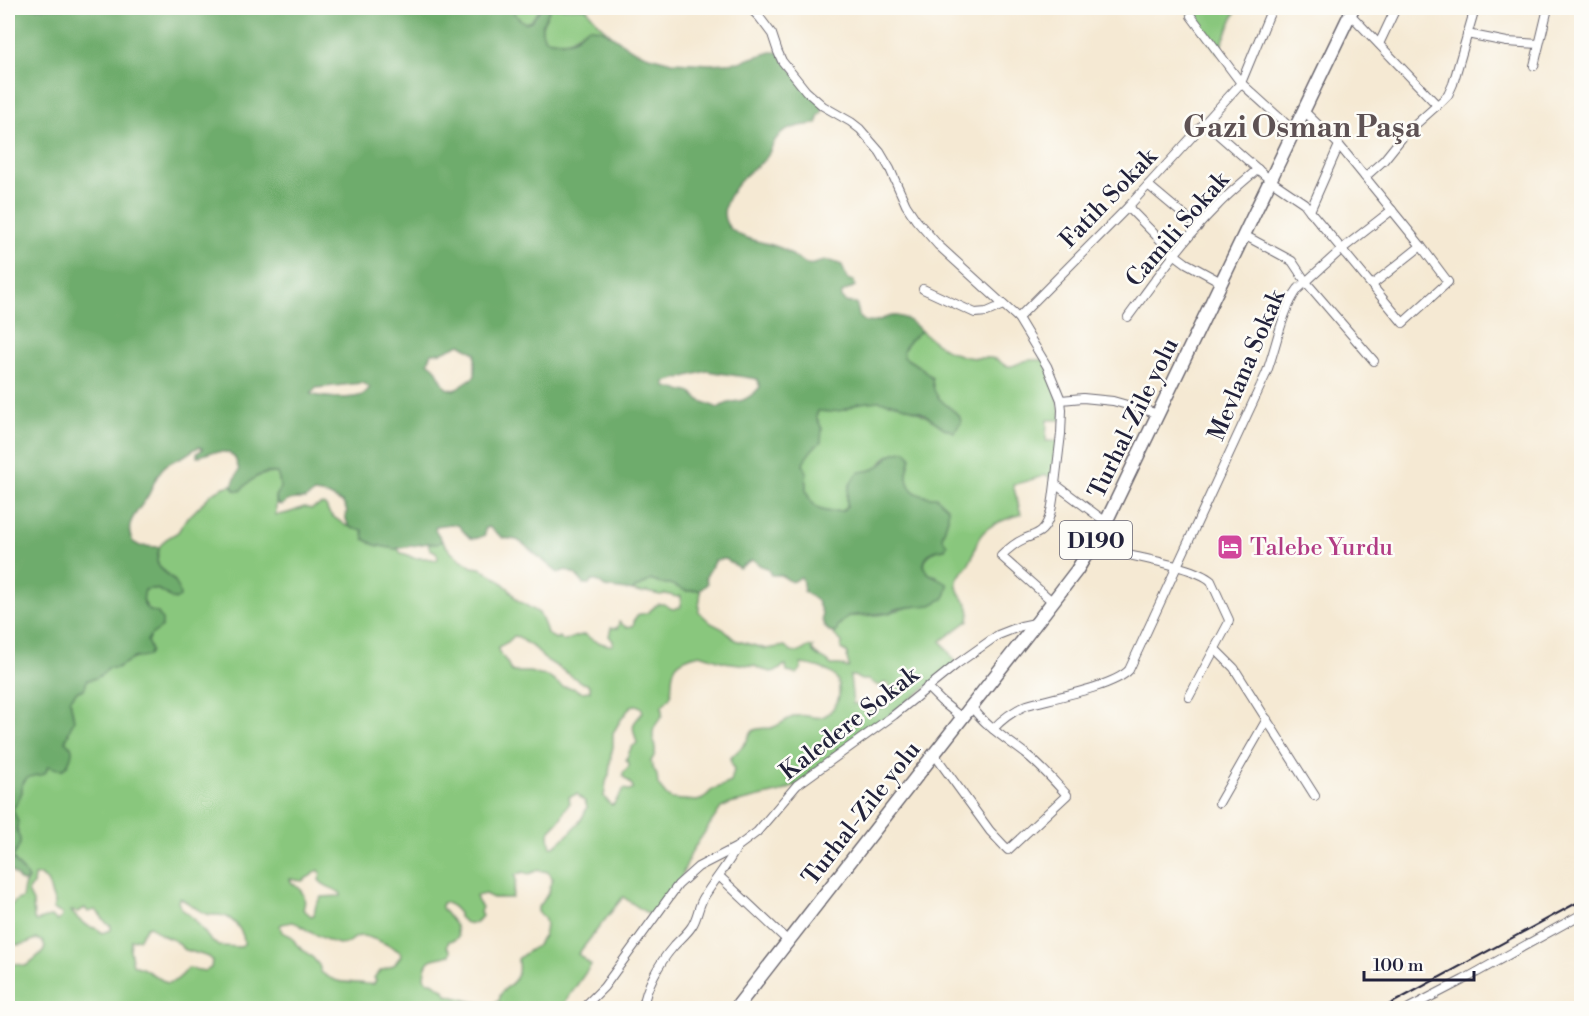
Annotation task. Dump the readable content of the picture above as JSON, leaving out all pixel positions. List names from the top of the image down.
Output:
{
  "streets": {
    "main road": ["Turhal-Zile yolu", "D190"],
    "street": [
      "Fatih Sokak",
      "Camili Sokak",
      "Mevlana Sokak",
      "Kaledere Sokak"
    ]
  },
  "crossings": [
    ["Turhal-Zile yolu", "Kaledere Sokak"]
  ],
  "districts": ["Gazi Osman Paşa"],
  "places": {
    "hotel": ["Talebe Yurdu"]
  },
  "scale_bar": "100 m"
}
